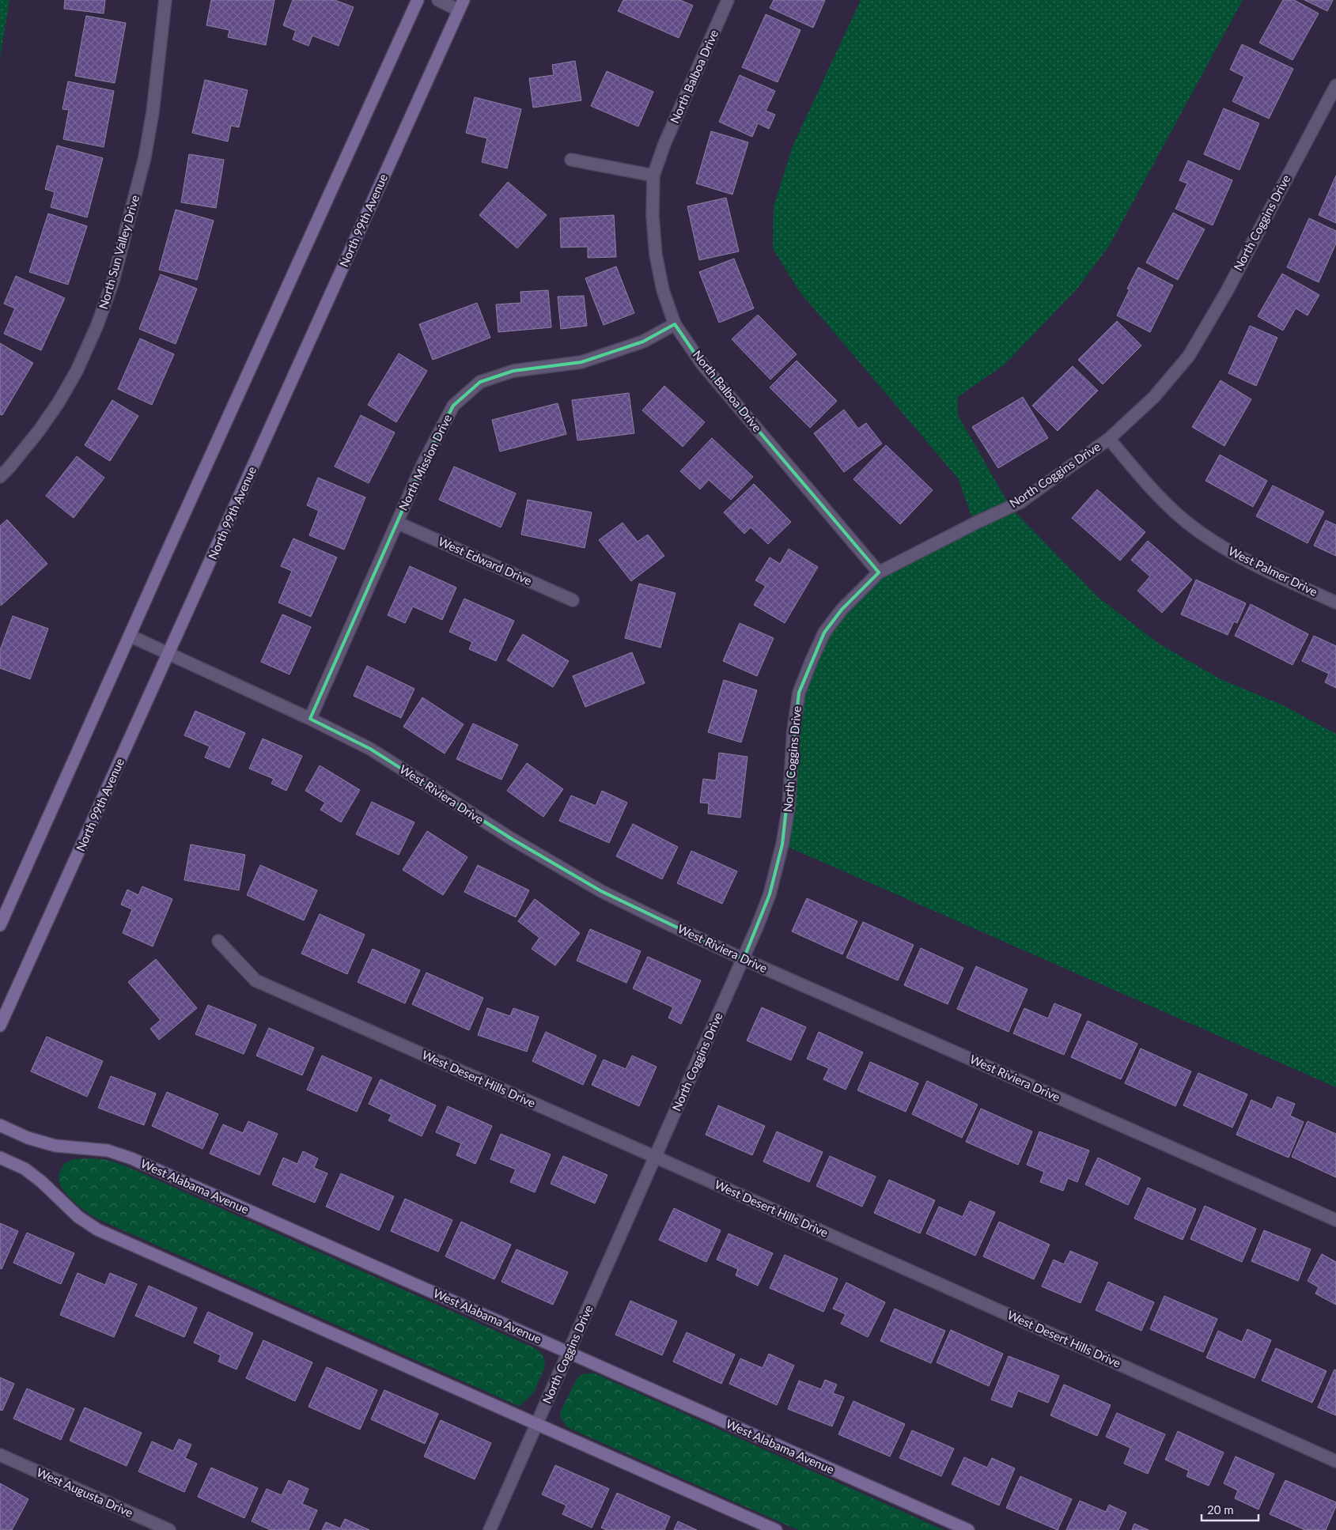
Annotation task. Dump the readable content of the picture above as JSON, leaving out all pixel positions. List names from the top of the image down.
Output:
{
  "streets": {
    "main road": ["North 99th Avenue", "West Alabama Avenue"],
    "street": [
      "North Balboa Drive",
      "North Coggins Drive",
      "North Sun Valley Drive",
      "North Mission Drive",
      "West Edward Drive",
      "West Palmer Drive",
      "West Riviera Drive",
      "West Desert Hills Drive",
      "West Augusta Drive"
    ]
  },
  "crossings": [
    ["North Balboa Drive", "North Coggins Drive"],
    ["North Balboa Drive", "North Mission Drive"],
    ["North 99th Avenue", "West Riviera Drive"],
    ["North Coggins Drive", "West Palmer Drive"],
    ["North Coggins Drive", "West Riviera Drive"],
    ["North Coggins Drive", "West Desert Hills Drive"],
    ["North Coggins Drive", "West Alabama Avenue"],
    ["North Mission Drive", "West Edward Drive"],
    ["North Mission Drive", "West Riviera Drive"]
  ],
  "scale_bar": "20 m"
}
